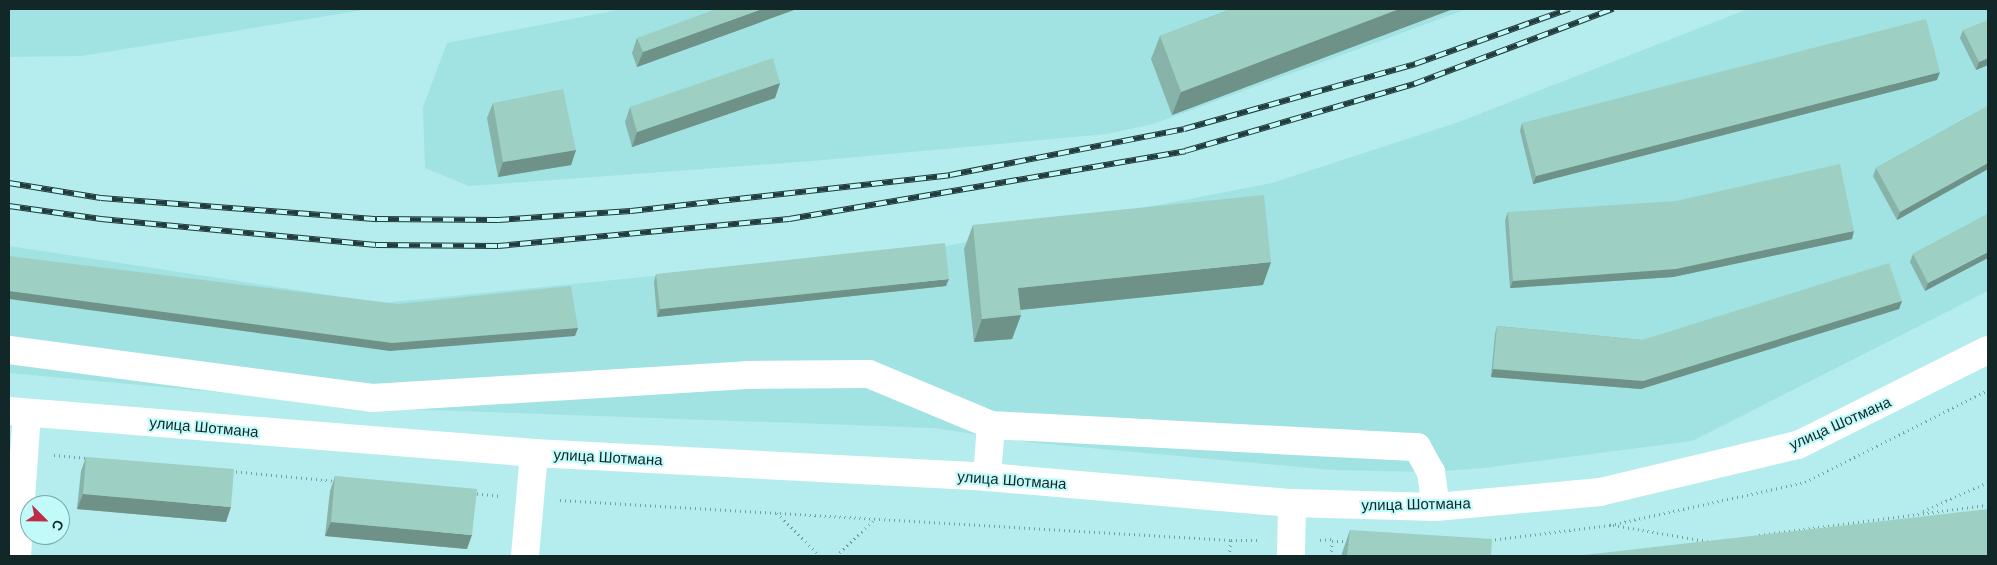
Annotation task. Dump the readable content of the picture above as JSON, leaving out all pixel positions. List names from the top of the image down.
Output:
{
  "streets": {
    "main road": ["улица Шотмана"]
  },
  "north": "bottom right"
}
